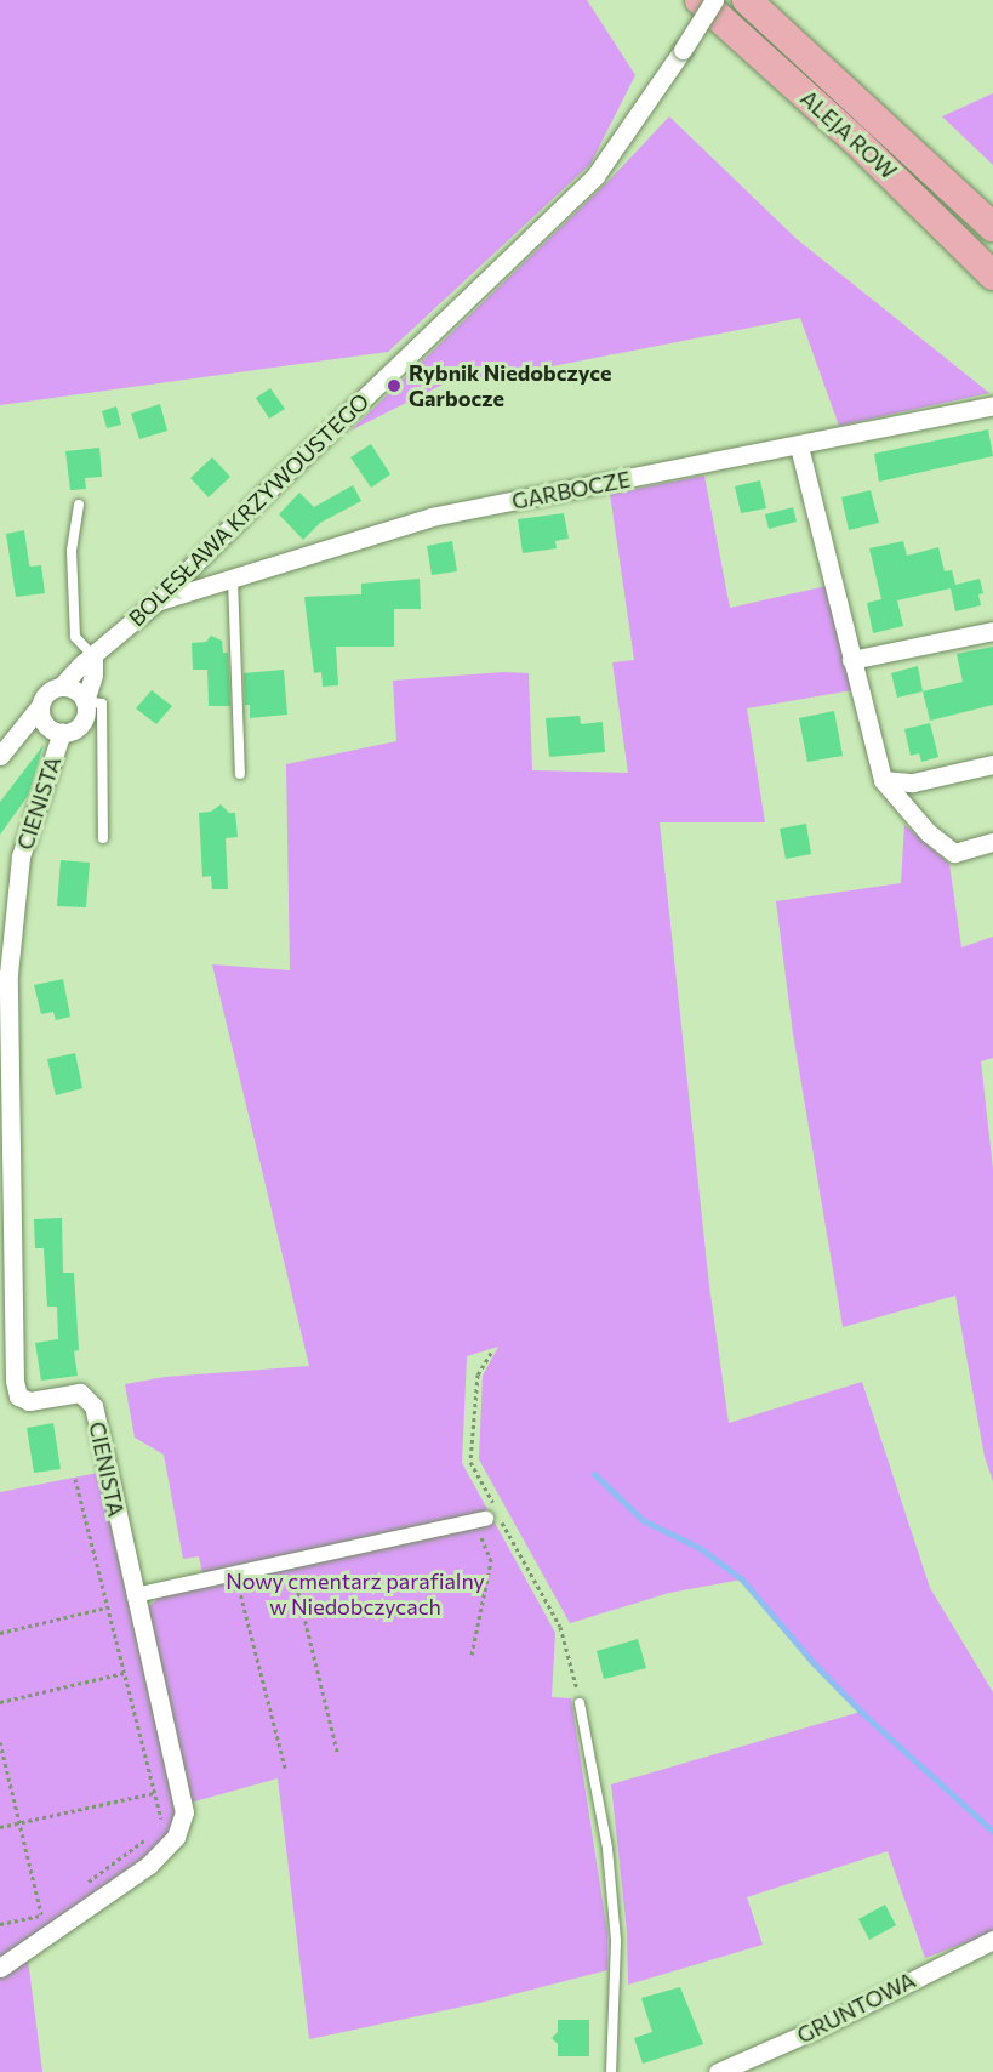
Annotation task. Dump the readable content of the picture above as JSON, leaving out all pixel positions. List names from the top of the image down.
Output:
{
  "streets": {
    "main road": ["ALEJA ROW"],
    "street": [
      "GARBOCZE",
      "BOLESŁAWA KRZYWOUSTEGO",
      "CIENISTA",
      "GRUNTOWA"
    ]
  },
  "crossings": [
    ["GARBOCZE", "BOLESŁAWA KRZYWOUSTEGO"],
    ["BOLESŁAWA KRZYWOUSTEGO", "CIENISTA"]
  ],
  "parks": ["Nowy cmentarz parafialny w Niedobczycach"],
  "places": ["Rybnik Niedobczyce Garbocze"]
}
